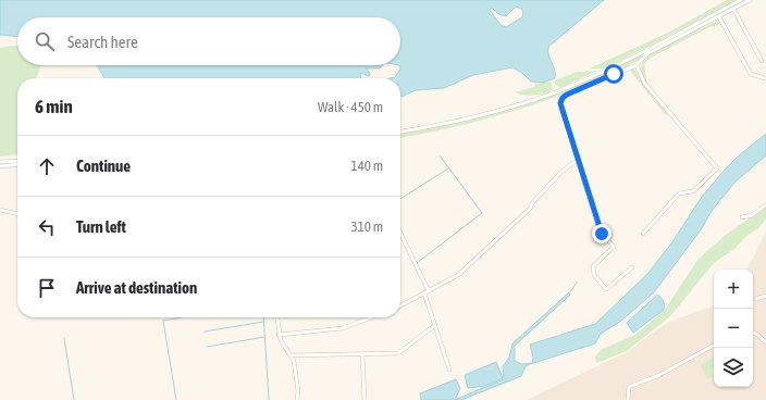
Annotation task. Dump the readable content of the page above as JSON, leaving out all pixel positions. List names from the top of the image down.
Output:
{
  "page": {
    "search": "Search here",
    "heading": ["6 min", "Walk · 450 m"],
    "list": [
      ["Continue", "140 m"],
      ["Turn left", "310 m"],
      "Arrive at destination"
    ],
    "map_buttons": ["+", "−"]
  }
}
